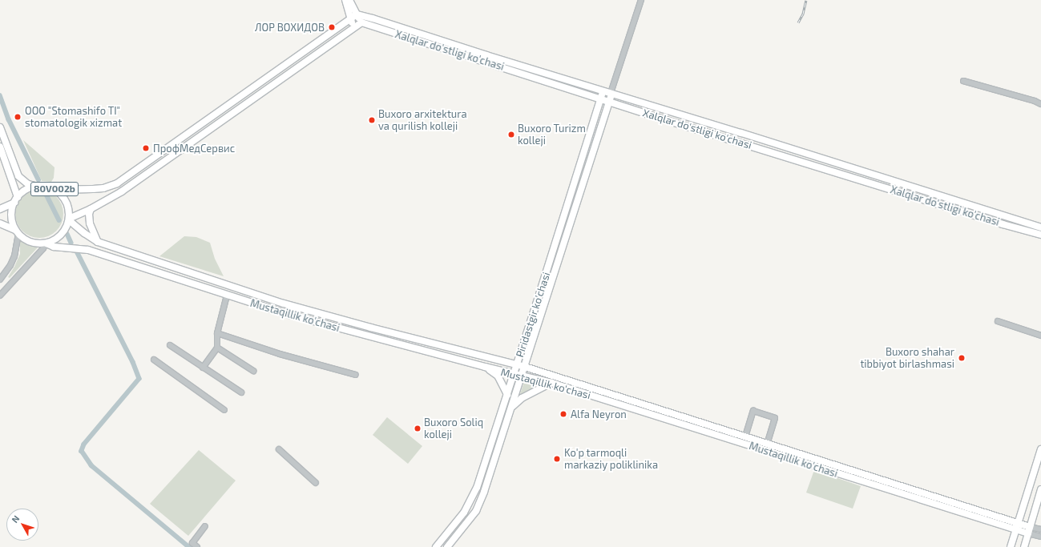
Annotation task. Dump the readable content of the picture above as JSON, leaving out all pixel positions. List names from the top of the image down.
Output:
{
  "streets": {
    "main road": [
      "Xalqlar do'stligi ko'chasi",
      "80V002b",
      "Piridastgir ko'chasi",
      "Mustaqillik ko'chasi"
    ]
  },
  "crossings": [
    ["Xalqlar do'stligi ko'chasi", "Piridastgir ko'chasi"],
    ["80V002b", "Mustaqillik ko'chasi"],
    ["Piridastgir ko'chasi", "Mustaqillik ko'chasi"]
  ],
  "places": [
    "ЛОР ВОХИДОВ",
    "OOO \"Stomashifo TI\" stomatologik xizmat",
    "Buxoro arxitektura va qurilish kolleji",
    "Buxoro Turizm kolleji",
    "ПрофМедСервис",
    "Buxoro shahar tibbiyot birlashmasi",
    "Alfa Neyron",
    "Buxoro Soliq kolleji",
    "Ko'p tarmoqli markaziy poliklinika"
  ],
  "north": "top left"
}
